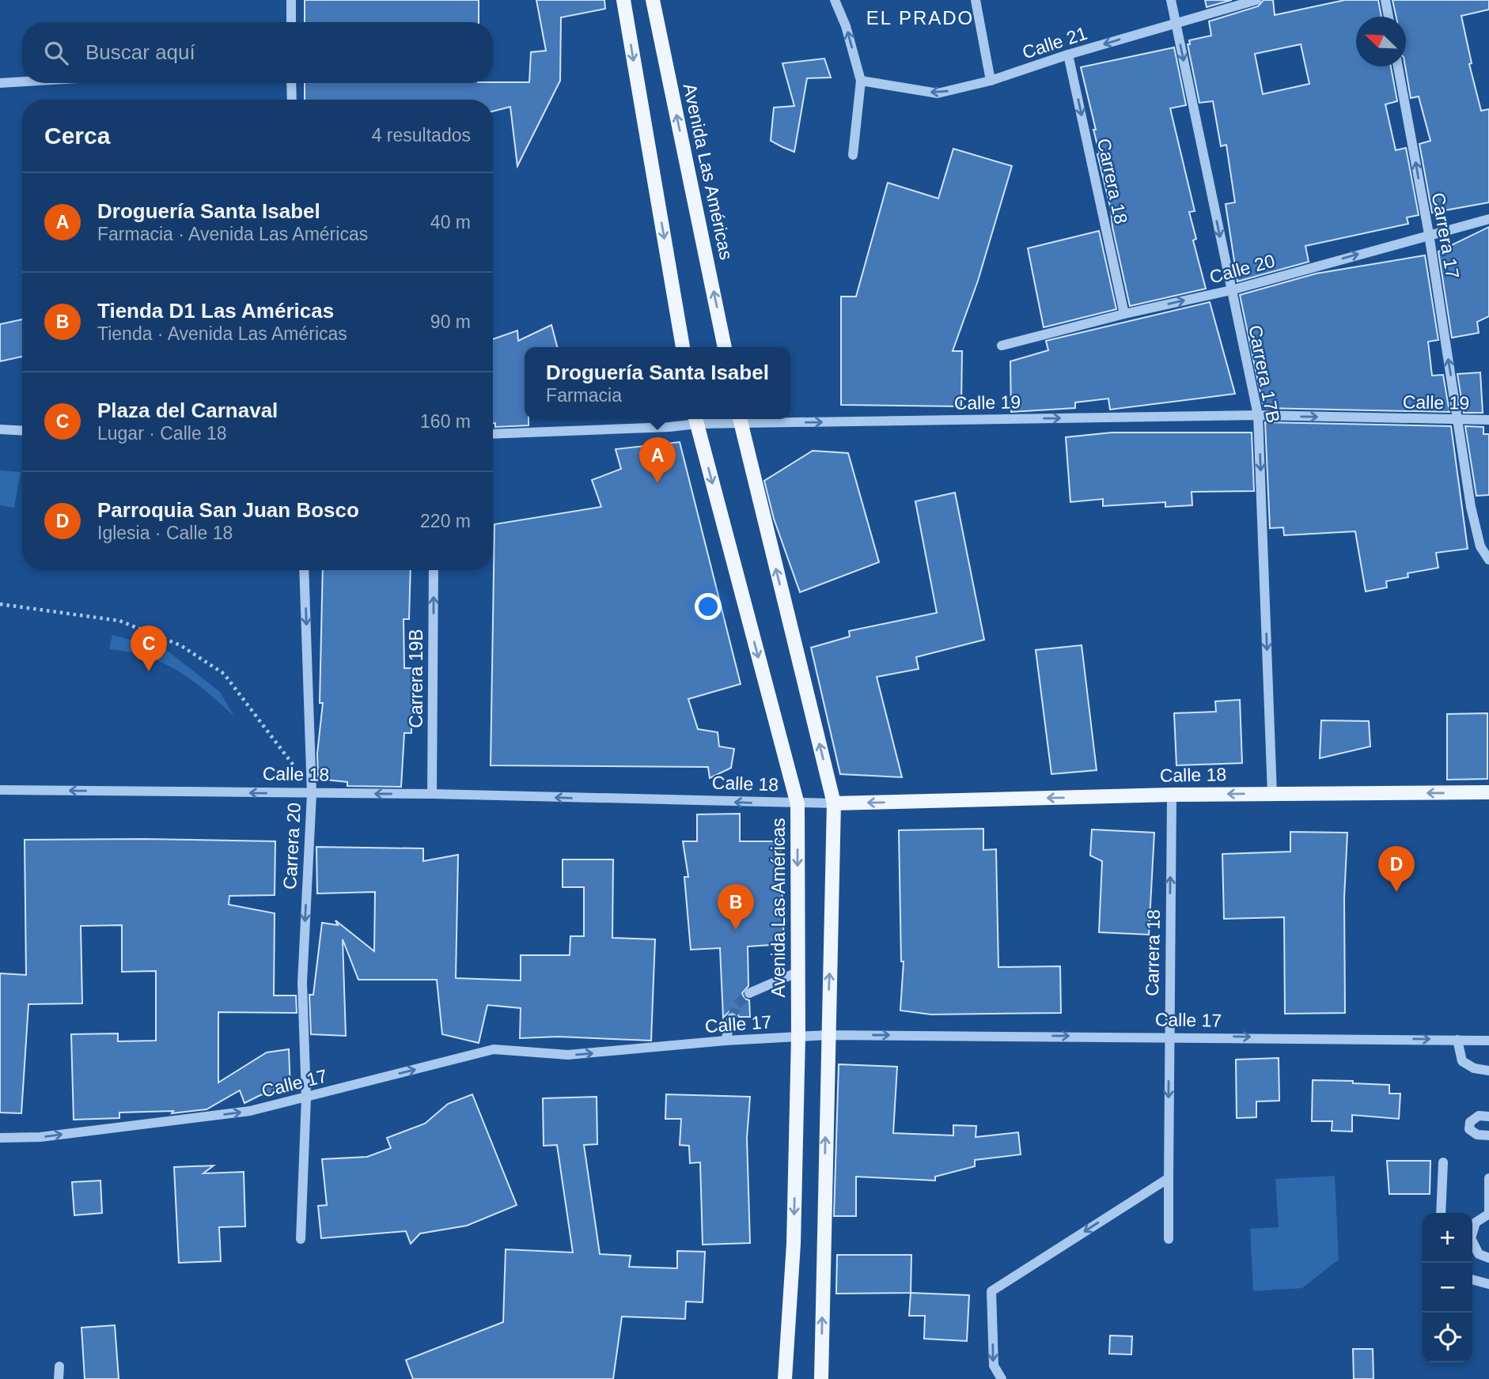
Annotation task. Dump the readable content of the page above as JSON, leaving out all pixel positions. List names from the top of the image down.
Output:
{
  "streets": {
    "main road": ["Avenida Las Américas", "Calle 18"],
    "street": [
      "Calle 21",
      "Carrera 18",
      "Carrera 17",
      "Calle 20",
      "Carrera 17B",
      "Calle 19",
      "Carrera 19B",
      "Carrera 20",
      "Calle 17"
    ]
  },
  "crossings": [
    ["Calle 21", "Carrera 18"],
    ["Calle 21", "Carrera 17B"],
    ["Avenida Las Américas", "Calle 19"],
    ["Avenida Las Américas", "Calle 18"],
    ["Avenida Las Américas", "Calle 17"],
    ["Carrera 18", "Calle 20"],
    ["Carrera 18", "Calle 18"],
    ["Carrera 18", "Calle 17"],
    ["Carrera 17", "Calle 20"],
    ["Carrera 17", "Calle 19"],
    ["Calle 20", "Carrera 17B"],
    ["Carrera 17B", "Calle 19"],
    ["Carrera 17B", "Calle 18"],
    ["Carrera 19B", "Calle 18"],
    ["Calle 18", "Carrera 20"],
    ["Carrera 20", "Calle 17"]
  ],
  "one_way": [
    "Calle 21",
    "Carrera 17",
    "Calle 20",
    "Carrera 17B",
    "Calle 19",
    "Carrera 19B",
    "Calle 18",
    "Carrera 20",
    "Calle 17"
  ],
  "districts": ["EL PRADO"],
  "north": "top left",
  "page": {
    "search": "Buscar aquí",
    "heading": ["Cerca", "4 resultados"],
    "list": [
      {
        "mark": "A",
        "name": "Droguería Santa Isabel",
        "note": "Farmacia · Avenida Las Américas",
        "value": "40 m"
      },
      {
        "mark": "B",
        "name": "Tienda D1 Las Américas",
        "note": "Tienda · Avenida Las Américas",
        "value": "90 m"
      },
      {
        "mark": "C",
        "name": "Plaza del Carnaval",
        "note": "Lugar · Calle 18",
        "value": "160 m"
      },
      {
        "mark": "D",
        "name": "Parroquia San Juan Bosco",
        "note": "Iglesia · Calle 18",
        "value": "220 m"
      }
    ],
    "popup": ["Droguería Santa Isabel", "Farmacia"],
    "pins": [
      "A",
      "C",
      "D",
      "B"
    ],
    "map_buttons": ["+", "−"]
  }
}
